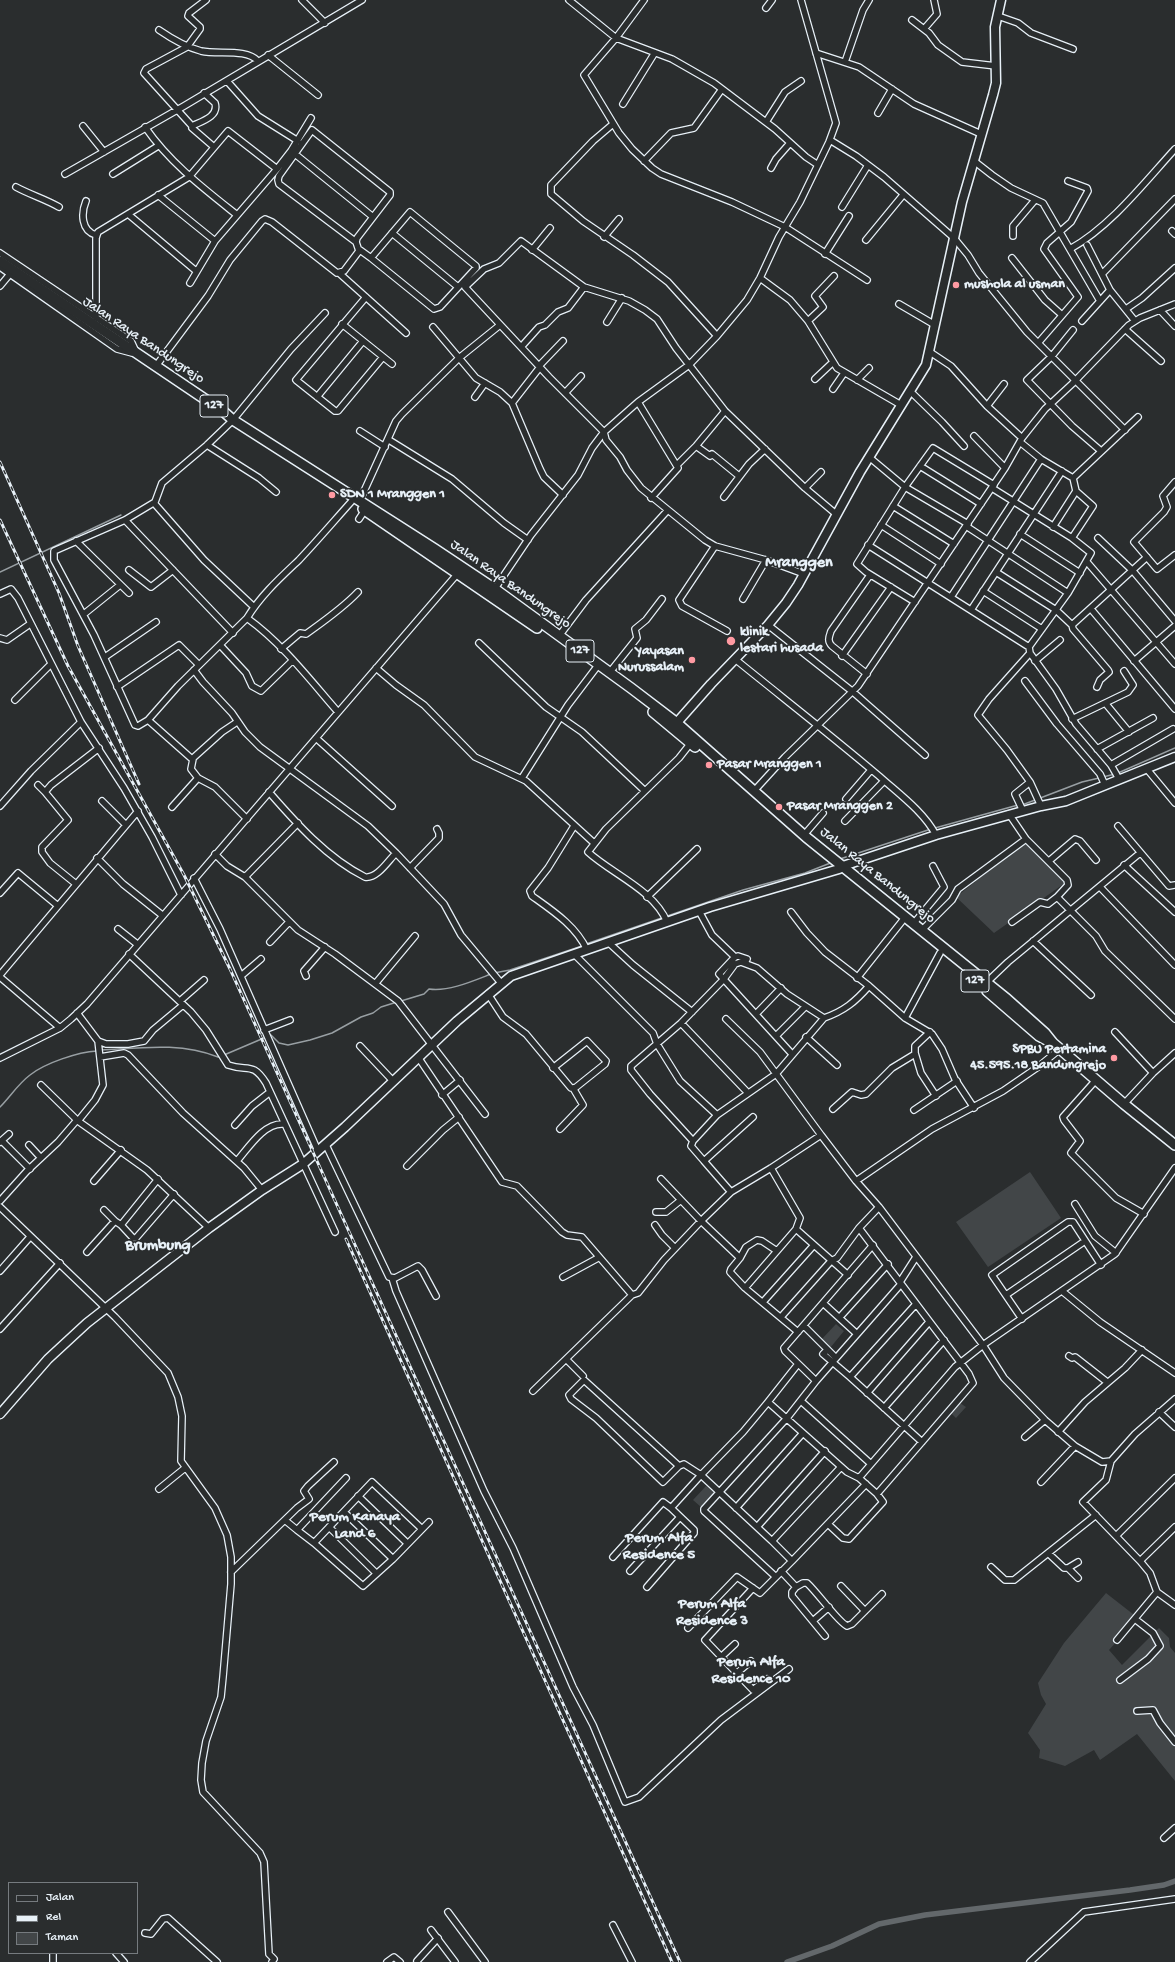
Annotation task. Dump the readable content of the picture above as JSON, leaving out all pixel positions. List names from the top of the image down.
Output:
{
  "streets": {
    "main road": ["Jalan Raya Bandungrejo", "127"]
  },
  "districts": [
    "Mranggen",
    "Brumbung",
    "Perum Kanaya Land 6",
    "Perum Alfa Residence 5",
    "Perum Alfa Residence 3",
    "Perum Alfa Residence 10"
  ],
  "places": [
    "mushola al usman",
    "SDN 1 Mranggen 1",
    "klinik lestari husada",
    "Yayasan Nurussalam",
    "Pasar Mranggen 1",
    "Pasar Mranggen 2",
    "SPBU Pertamina 45.595.18 Bandungrejo"
  ],
  "legend": ["Jalan", "Rel", "Taman"]
}
